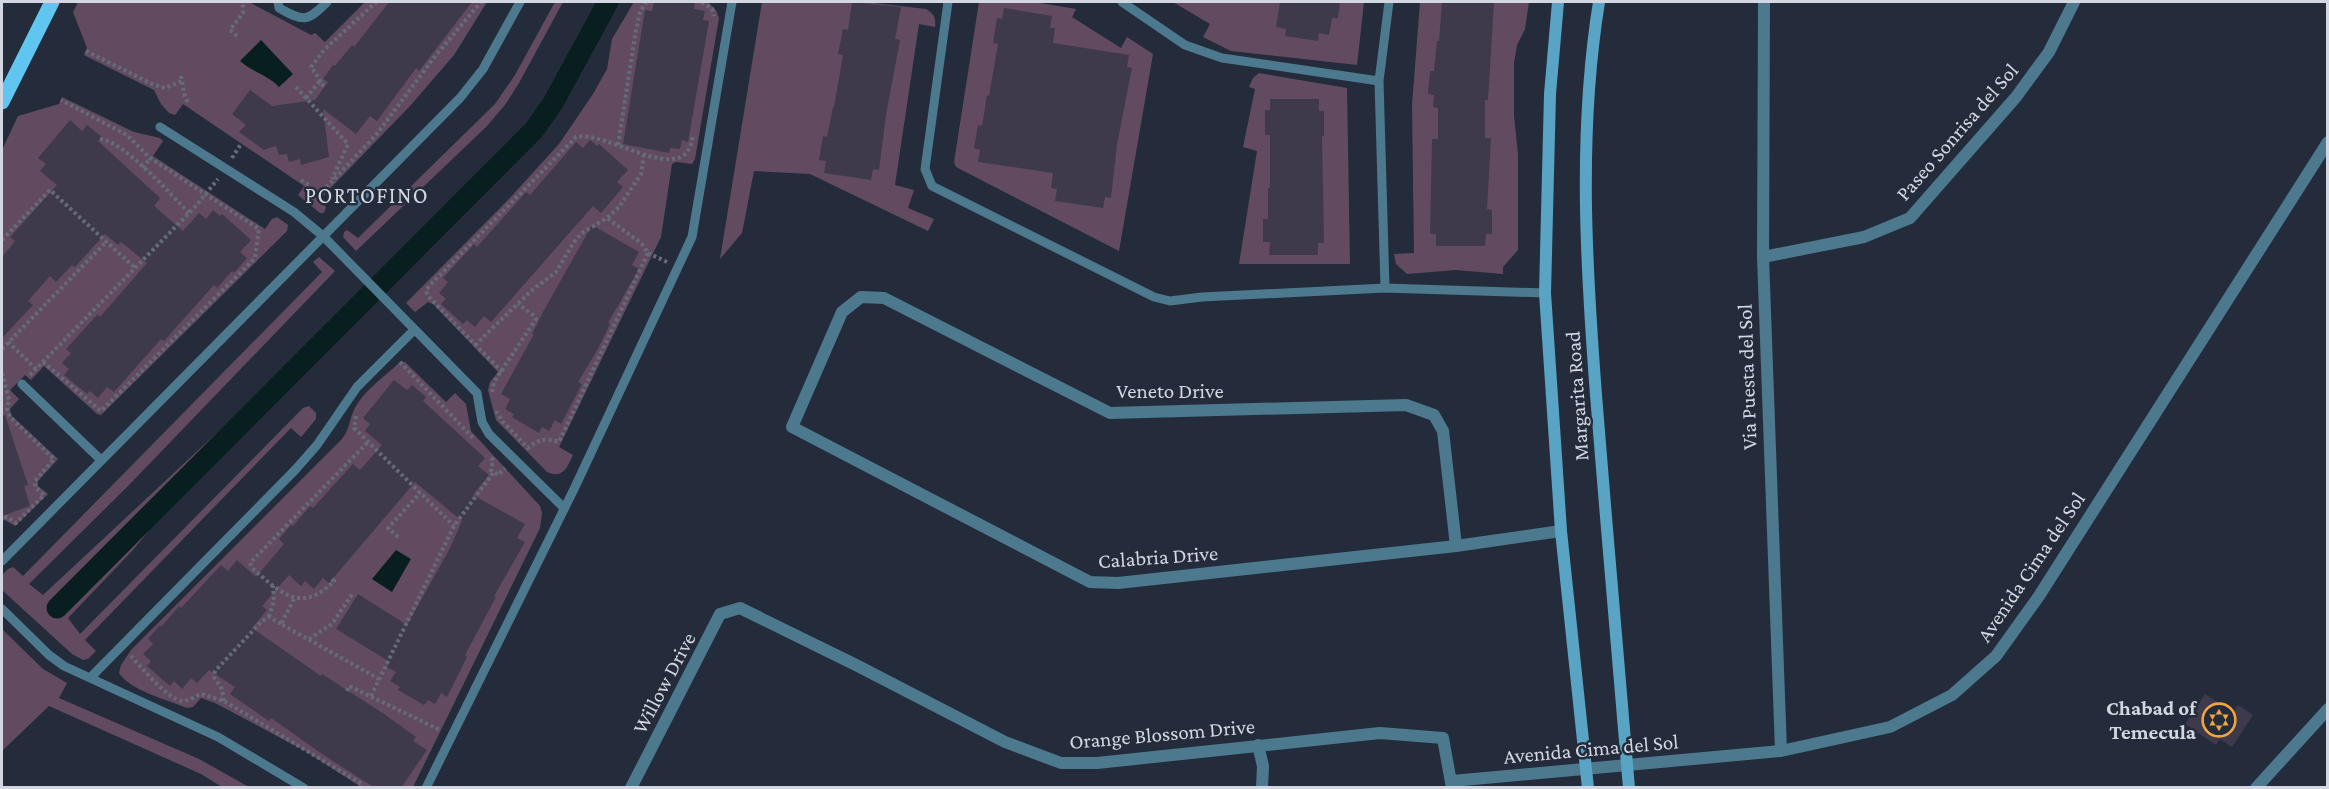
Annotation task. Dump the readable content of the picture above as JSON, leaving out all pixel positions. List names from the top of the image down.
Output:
{
  "streets": {
    "main road": ["Margarita Road"],
    "street": [
      "Paseo Sonrisa del Sol",
      "Via Puesta del Sol",
      "Veneto Drive",
      "Calabria Drive",
      "Avenida Cima del Sol",
      "Willow Drive",
      "Orange Blossom Drive"
    ]
  },
  "crossings": [
    ["Paseo Sonrisa del Sol", "Via Puesta del Sol"],
    ["Via Puesta del Sol", "Avenida Cima del Sol"],
    ["Veneto Drive", "Calabria Drive"],
    ["Margarita Road", "Calabria Drive"],
    ["Margarita Road", "Avenida Cima del Sol"],
    ["Avenida Cima del Sol", "Orange Blossom Drive"],
    ["Willow Drive", "Orange Blossom Drive"]
  ],
  "districts": ["PORTOFINO"],
  "places": {
    "synagogue": ["Chabad of Temecula"]
  }
}
